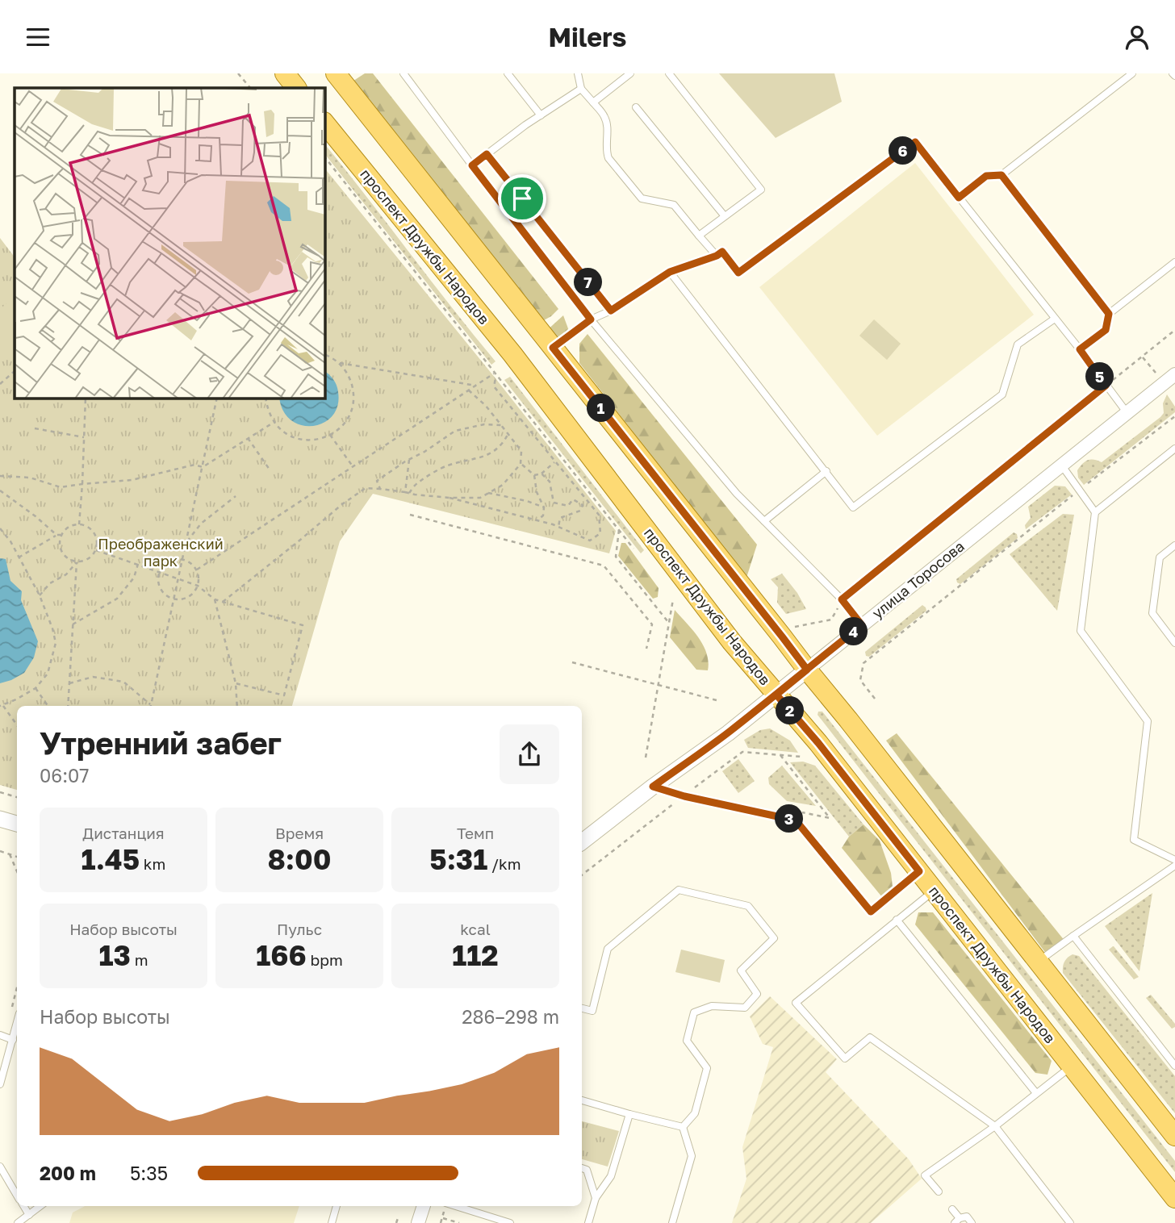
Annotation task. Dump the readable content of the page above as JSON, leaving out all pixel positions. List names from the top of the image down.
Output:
{
  "streets": {
    "main road": ["проспект Дружбы Народов"],
    "street": ["улица Торосова"]
  },
  "crossings": [
    ["проспект Дружбы Народов", "улица Торосова"]
  ],
  "parks": ["Преображенский парк"],
  "page": {
    "header": "Milers",
    "pins": [
      "6",
      "7",
      "5",
      "1",
      "4",
      "2",
      "3"
    ],
    "heading": ["Утренний забег", "06:07"],
    "stats": [
      ["Дистанция", "1.45 km"],
      ["Время", "8:00"],
      ["Темп", "5:31 /km"],
      ["Набор высоты", "13 m"],
      ["Пульс", "166 bpm"],
      ["kcal", "112"]
    ],
    "chart": ["Набор высоты", "286–298 m"],
    "list": [
      {
        "name": "200 m",
        "note": "5:35"
      }
    ]
  }
}
